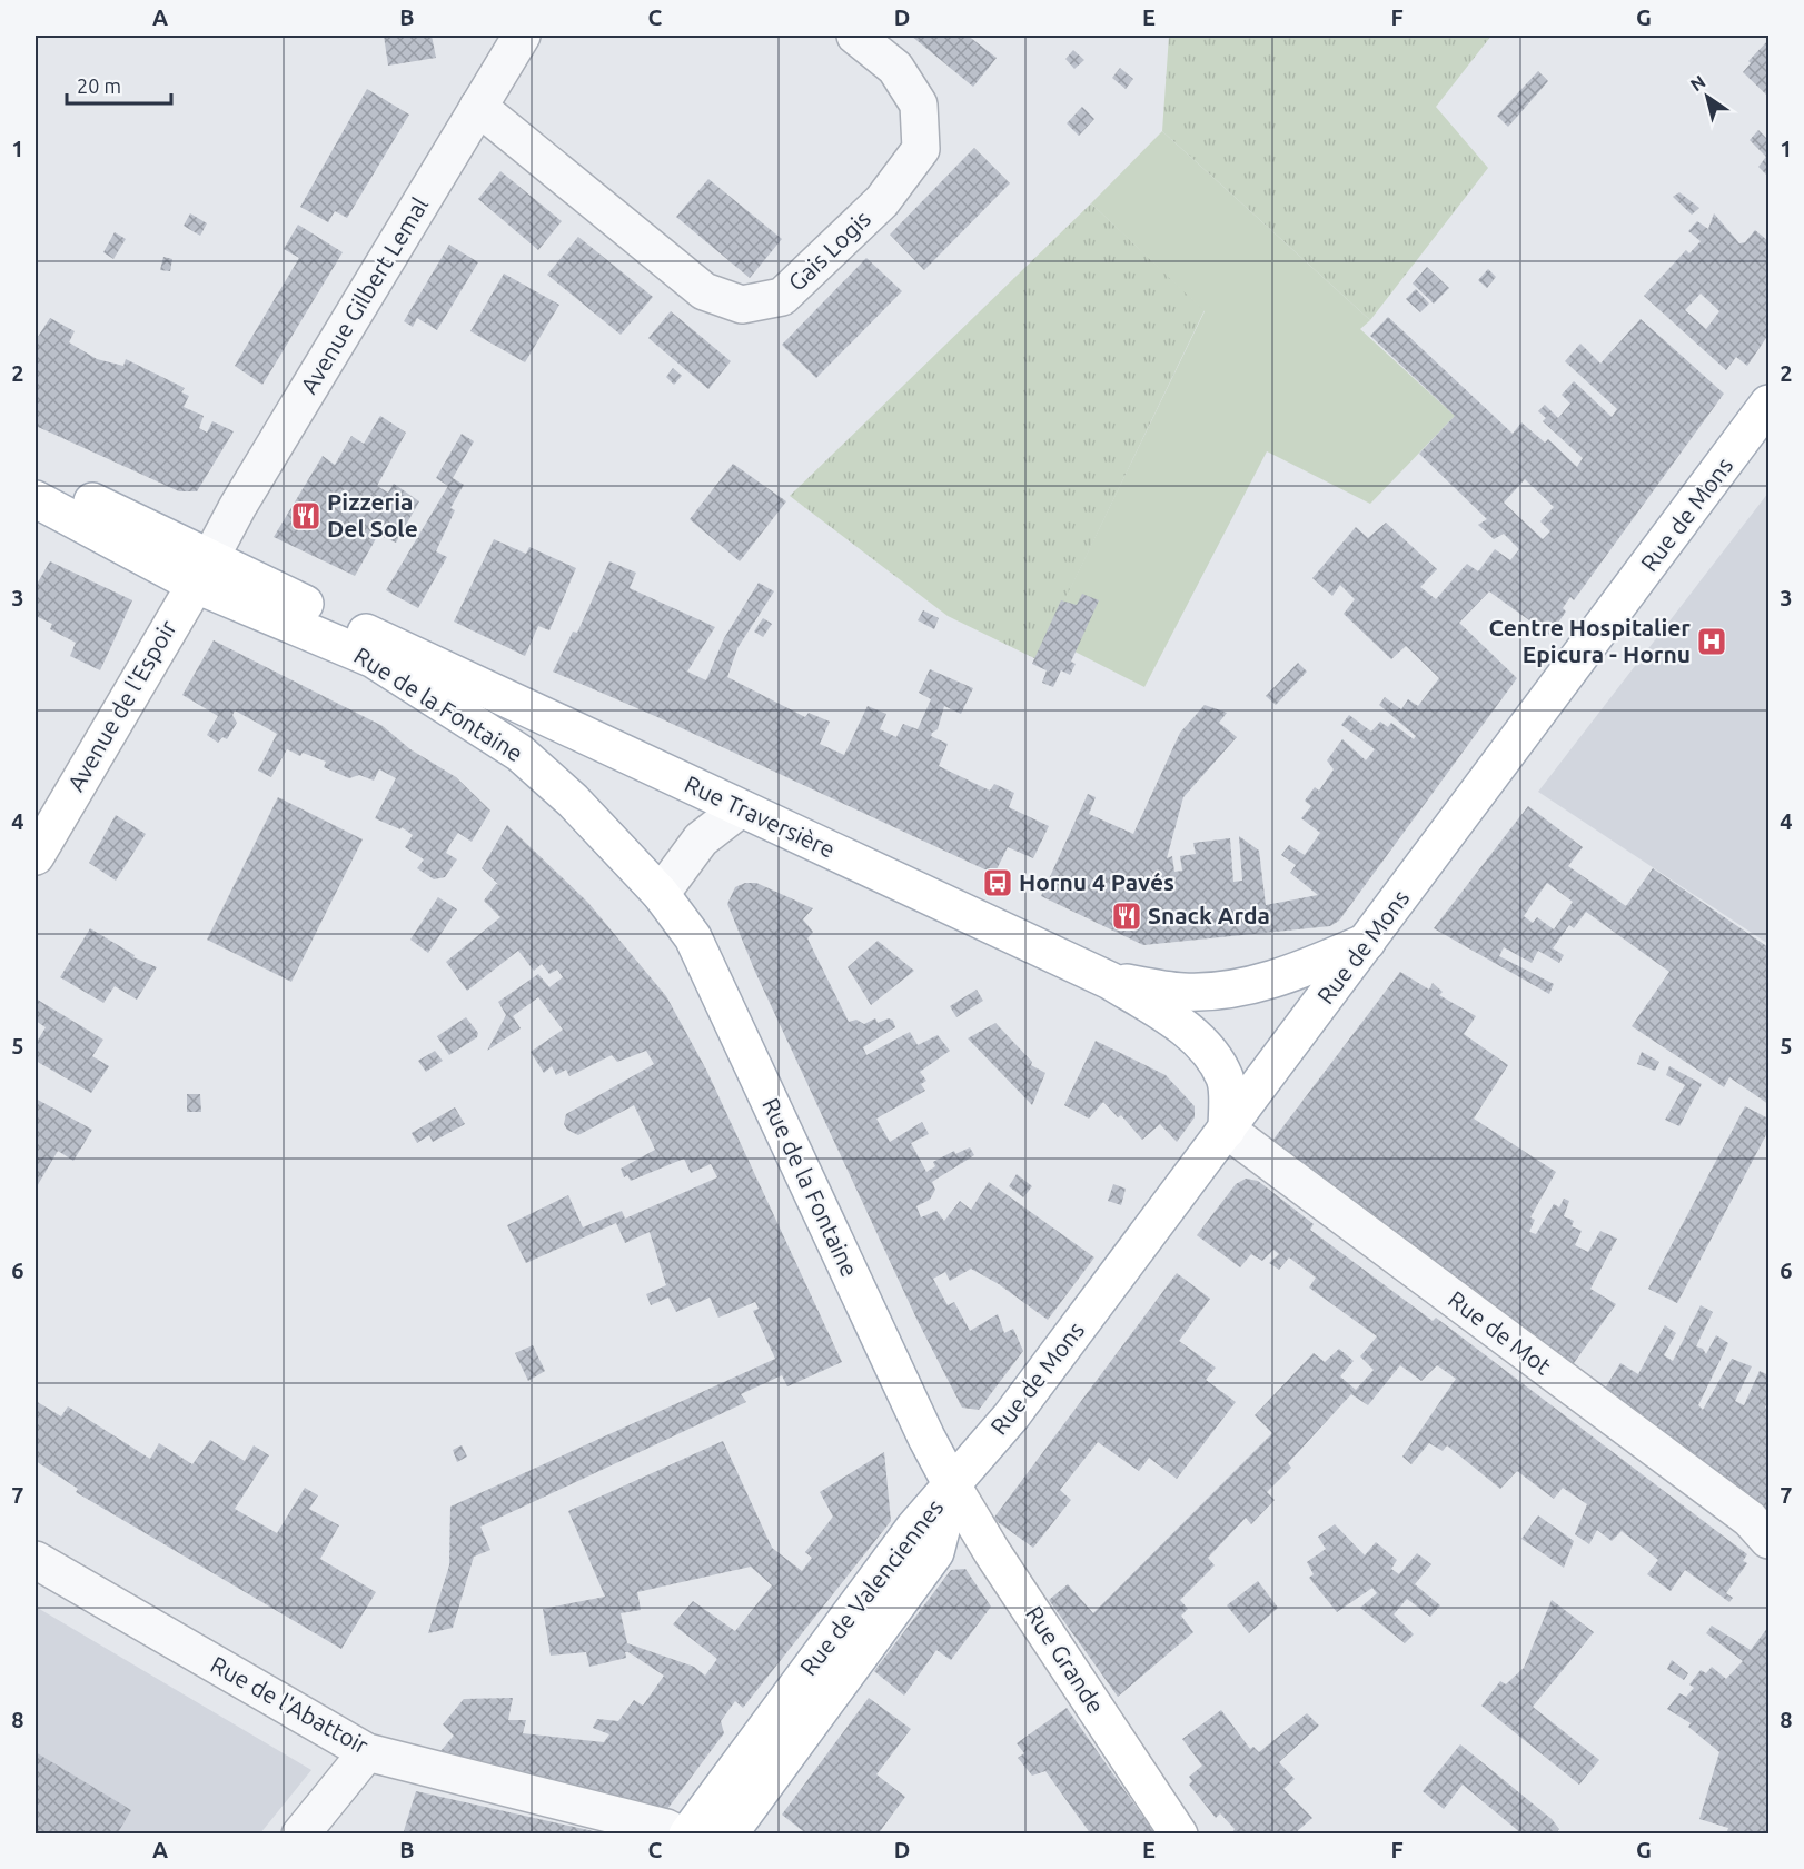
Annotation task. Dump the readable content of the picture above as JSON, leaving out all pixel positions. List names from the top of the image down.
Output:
{
  "streets": {
    "main road": [
      "Rue de Mons",
      "Rue de la Fontaine",
      "Avenue de l'Espoir",
      "Rue Traversière",
      "Rue de Valenciennes",
      "Rue Grande"
    ],
    "street": [
      "Gais Logis",
      "Avenue Gilbert Lemal",
      "Rue de Mot",
      "Rue de l'Abattoir"
    ]
  },
  "crossings": [
    ["Gais Logis", "Avenue Gilbert Lemal"],
    ["Avenue Gilbert Lemal", "Rue de la Fontaine"],
    ["Avenue Gilbert Lemal", "Avenue de l'Espoir"],
    ["Rue de Mons", "Rue de la Fontaine"],
    ["Rue de Mons", "Rue Traversière"],
    ["Rue de Mons", "Rue de Mot"],
    ["Rue de Mons", "Rue de Valenciennes"],
    ["Rue de Mons", "Rue Grande"],
    ["Rue de la Fontaine", "Avenue de l'Espoir"],
    ["Rue de la Fontaine", "Rue Traversière"],
    ["Rue de la Fontaine", "Rue de Valenciennes"],
    ["Rue de la Fontaine", "Rue Grande"],
    ["Rue Traversière", "Rue de Mot"],
    ["Rue de Valenciennes", "Rue Grande"]
  ],
  "places": {
    "restaurant": ["Pizzeria Del Sole", "Snack Arda"],
    "hospital": ["Centre Hospitalier Epicura - Hornu"],
    "bus stop": ["Hornu 4 Pavés"]
  },
  "scale_bar": "20 m",
  "north": "top left",
  "grid": {
    "columns": [
      "A",
      "B",
      "C",
      "D",
      "E",
      "F",
      "G"
    ],
    "rows": [
      "1",
      "2",
      "3",
      "4",
      "5",
      "6",
      "7",
      "8"
    ]
  }
}
